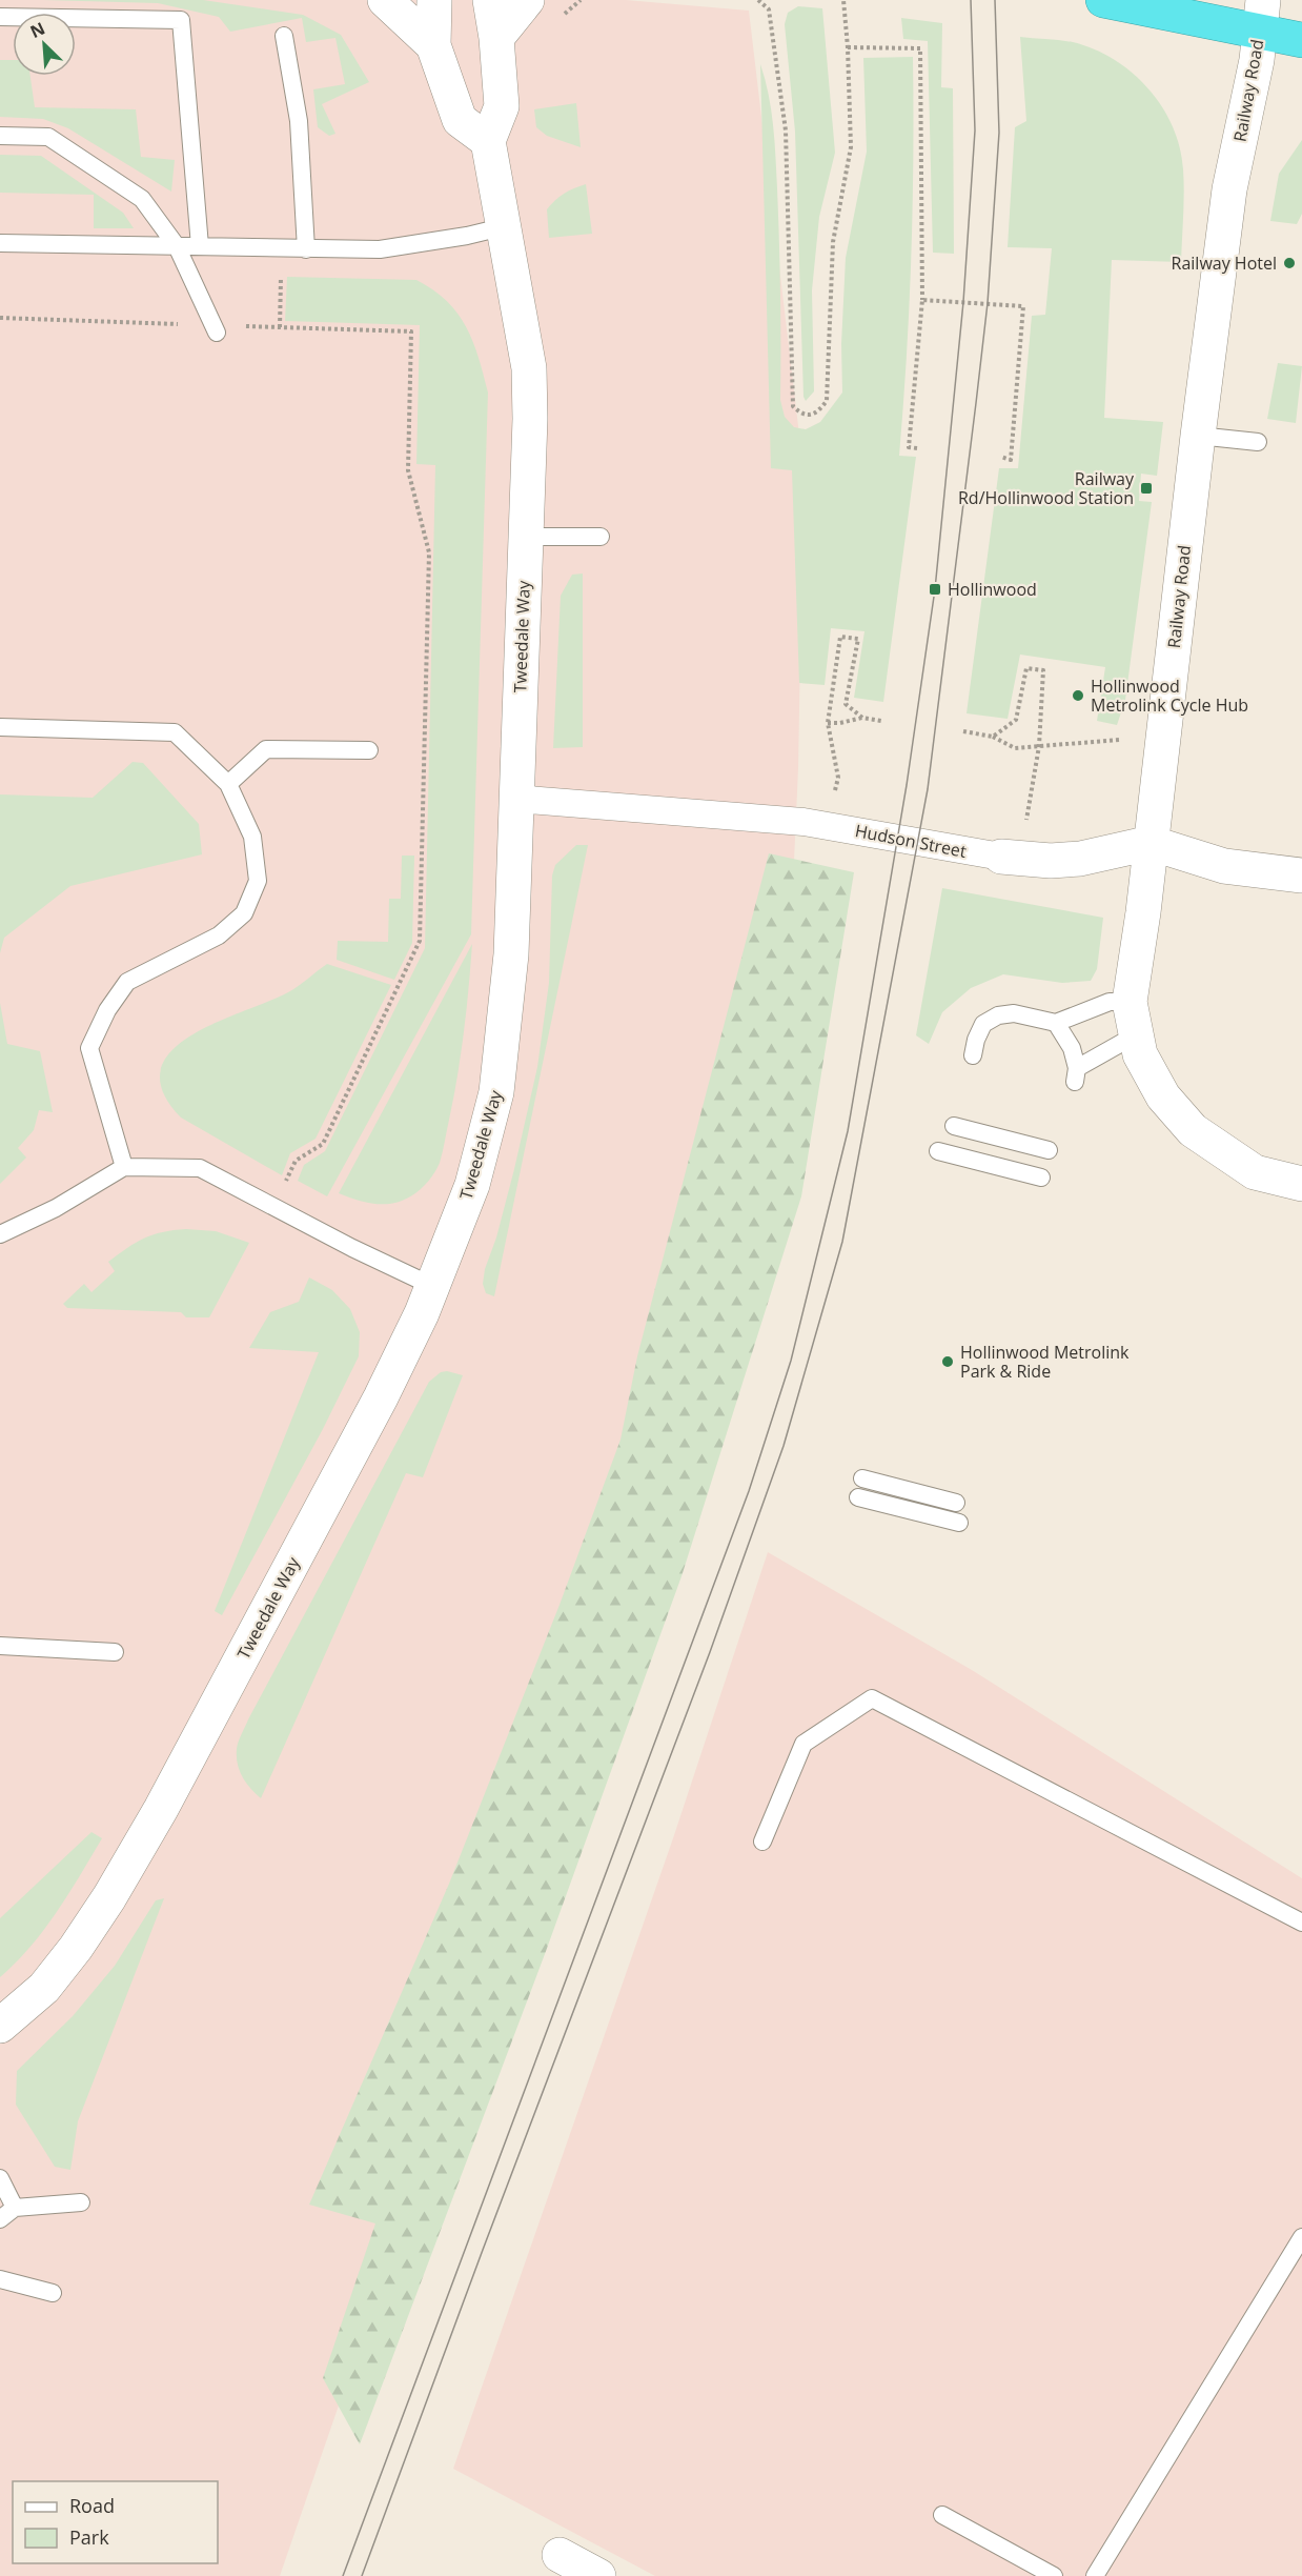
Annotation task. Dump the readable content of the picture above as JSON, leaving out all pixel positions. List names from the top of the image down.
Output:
{
  "streets": {
    "street": ["Railway Road", "Tweedale Way", "Hudson Street"]
  },
  "crossings": [
    ["Railway Road", "Hudson Street"],
    ["Tweedale Way", "Hudson Street"]
  ],
  "places": {
    "other": ["Railway Hotel", "Hollinwood Metrolink Cycle Hub", "Hollinwood Metrolink Park & Ride"],
    "transit": ["Railway Rd/Hollinwood Station", "Hollinwood"]
  },
  "legend": ["Road", "Park"],
  "north": "top left"
}
